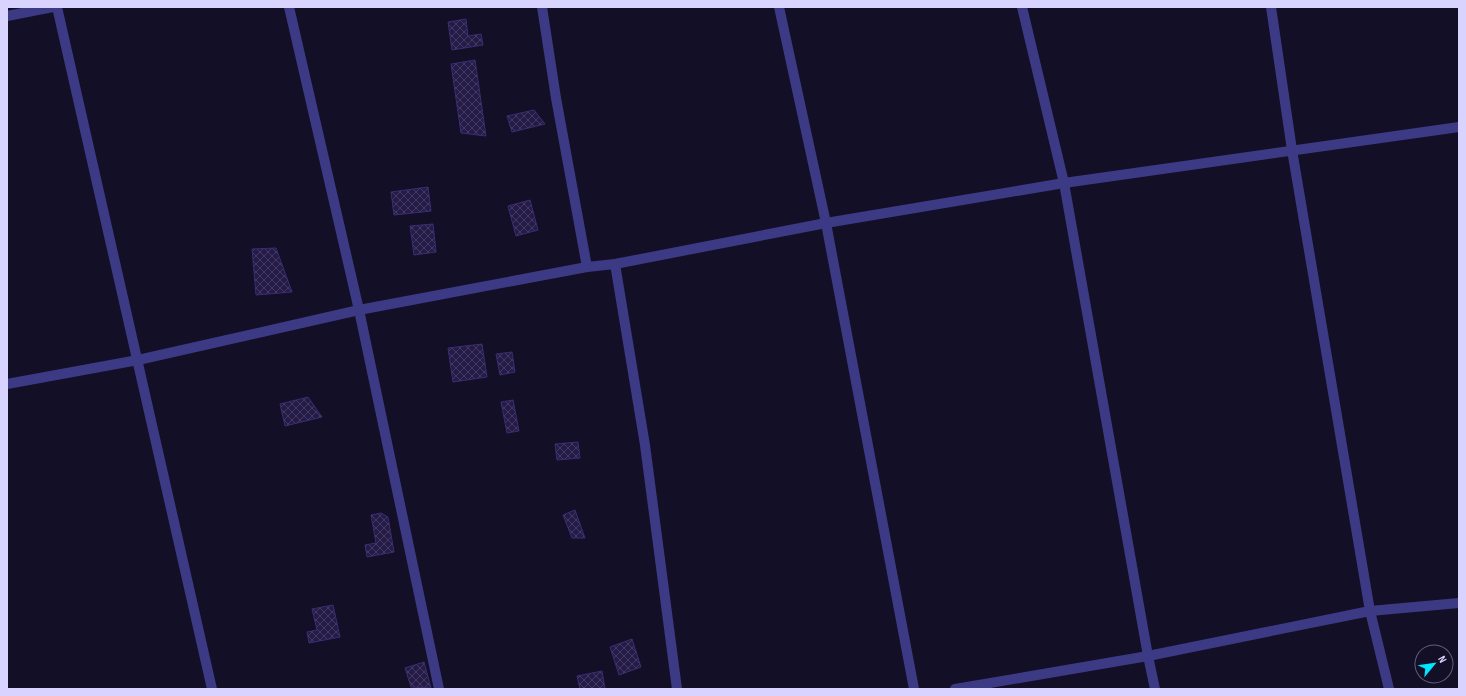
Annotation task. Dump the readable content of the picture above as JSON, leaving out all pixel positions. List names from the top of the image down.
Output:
{
  "north": "top right"
}
